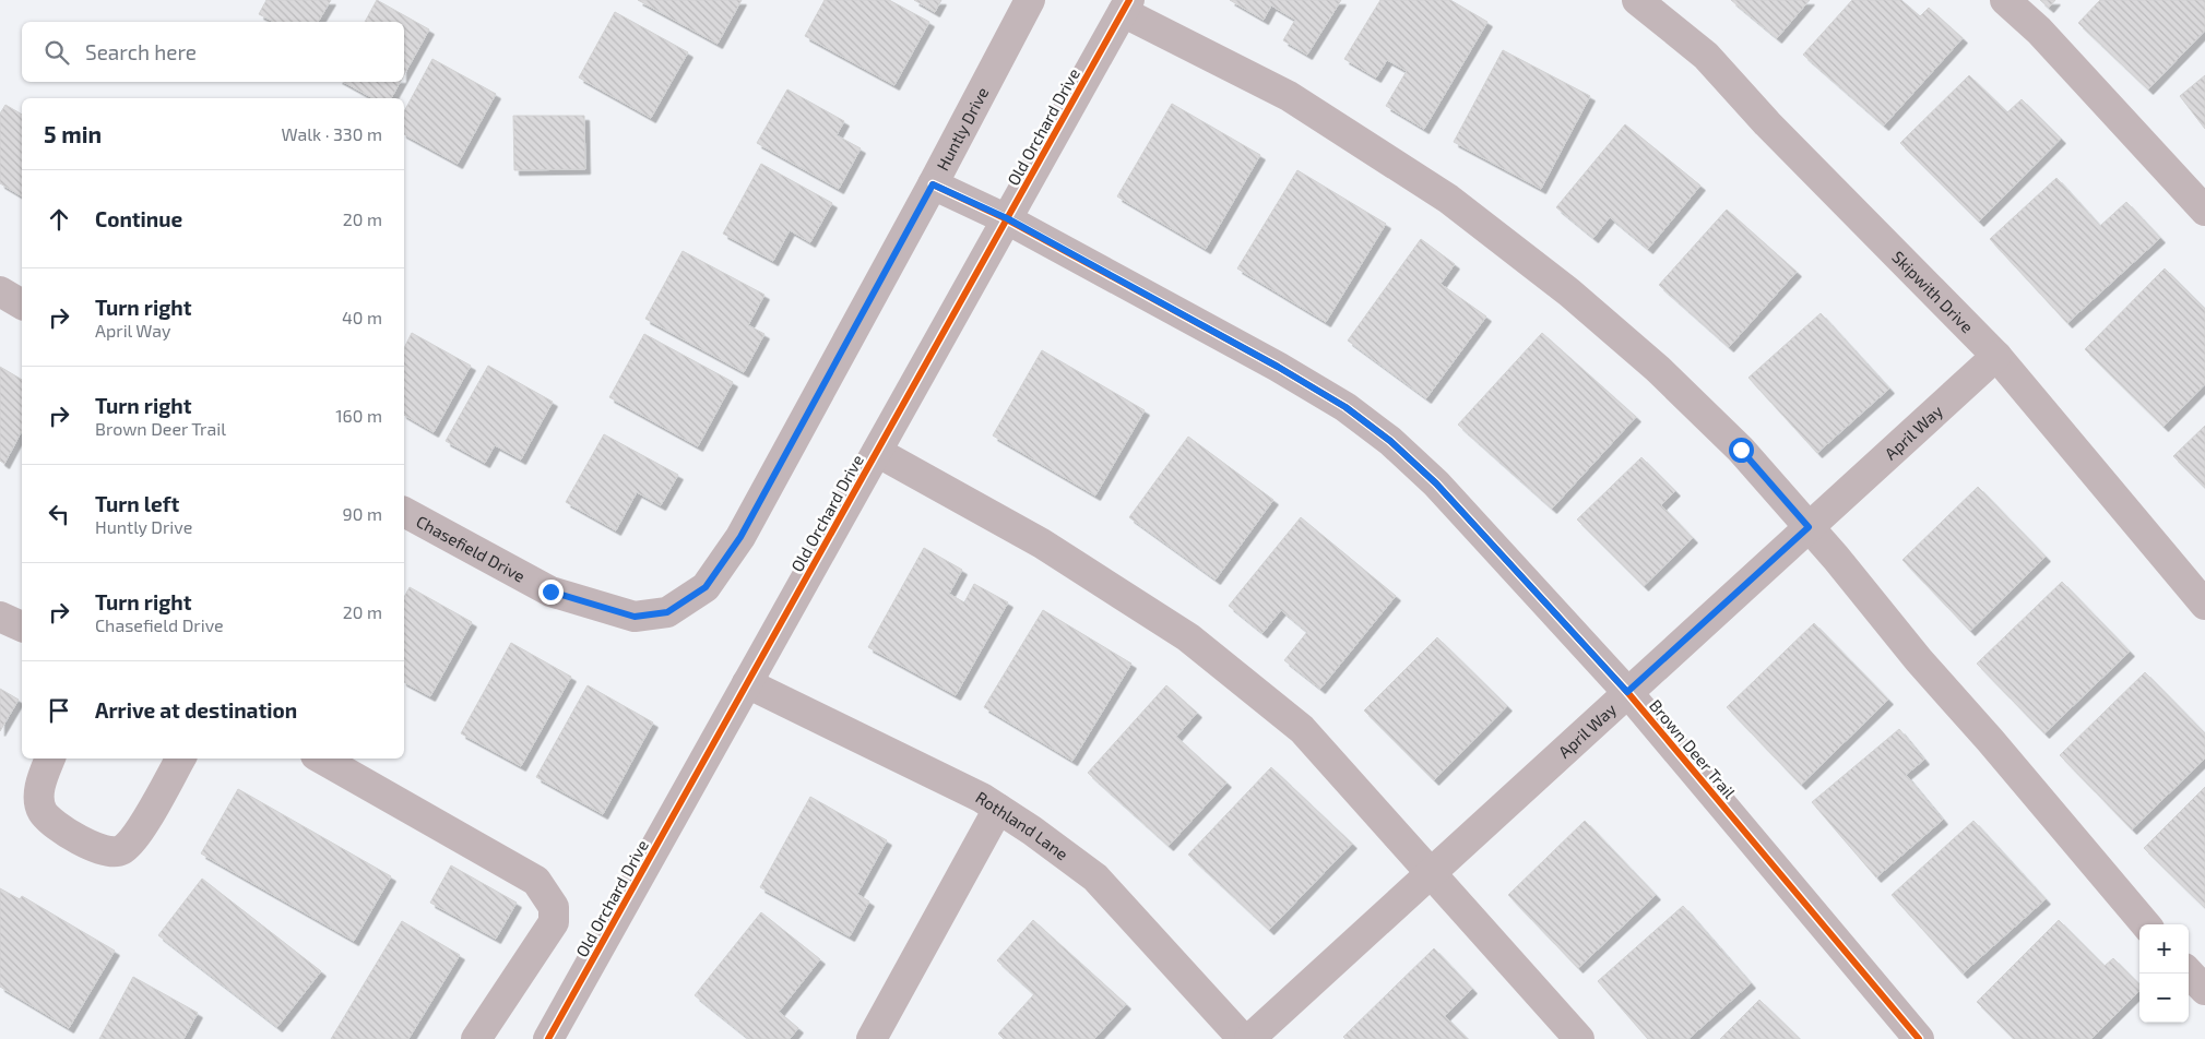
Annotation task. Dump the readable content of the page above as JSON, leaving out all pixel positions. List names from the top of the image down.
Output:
{
  "streets": {
    "street": [
      "Old Orchard Drive",
      "Huntly Drive",
      "Skipwith Drive",
      "April Way",
      "Chasefield Drive",
      "Brown Deer Trail",
      "Rothland Lane"
    ]
  },
  "crossings": [
    ["Old Orchard Drive", "Brown Deer Trail"],
    ["Old Orchard Drive", "Rothland Lane"],
    ["Huntly Drive", "Chasefield Drive"],
    ["Huntly Drive", "Brown Deer Trail"],
    ["Skipwith Drive", "April Way"],
    ["April Way", "Brown Deer Trail"]
  ],
  "page": {
    "search": "Search here",
    "heading": ["5 min", "Walk · 330 m"],
    "list": [
      ["Continue", "20 m"],
      ["Turn right", "April Way", "40 m"],
      ["Turn right", "Brown Deer Trail", "160 m"],
      ["Turn left", "Huntly Drive", "90 m"],
      ["Turn right", "Chasefield Drive", "20 m"],
      "Arrive at destination"
    ],
    "map_buttons": ["+", "−"]
  }
}
